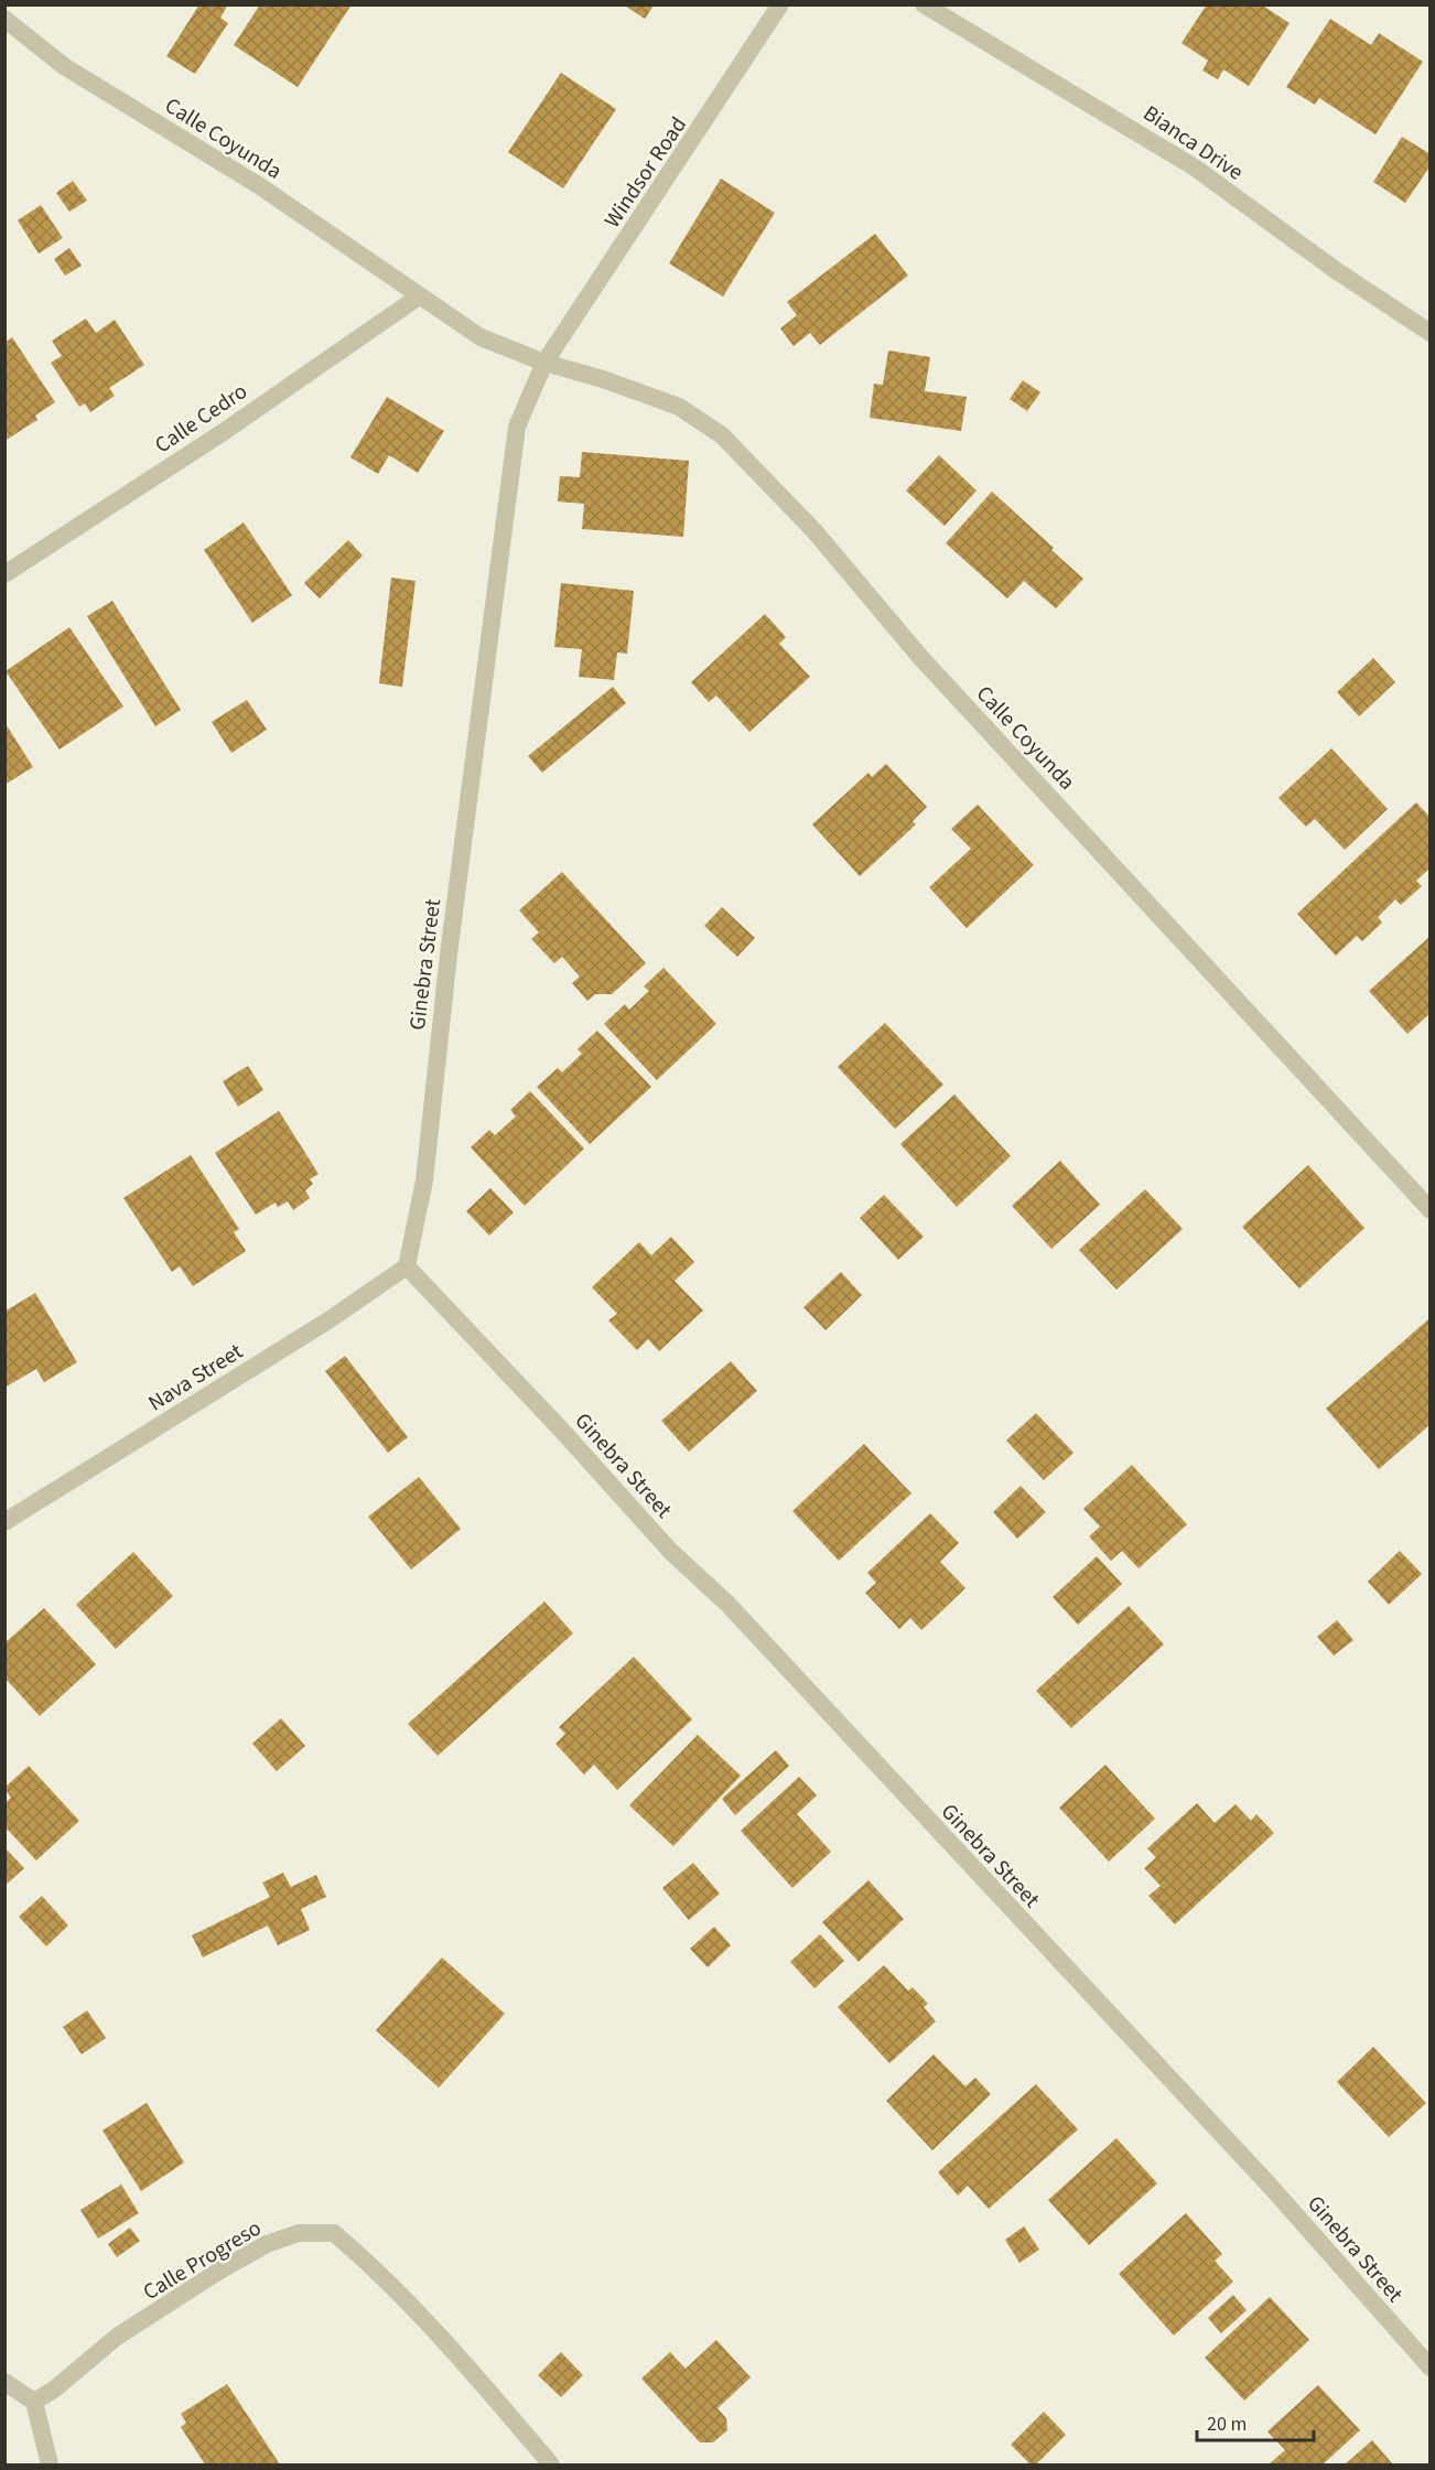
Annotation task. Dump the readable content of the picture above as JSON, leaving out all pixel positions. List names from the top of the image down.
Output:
{
  "streets": {
    "street": [
      "Calle Coyunda",
      "Bianca Drive",
      "Windsor Road",
      "Calle Cedro",
      "Ginebra Street",
      "Nava Street",
      "Calle Progreso"
    ]
  },
  "crossings": [
    ["Calle Coyunda", "Windsor Road"],
    ["Calle Coyunda", "Calle Cedro"],
    ["Calle Coyunda", "Ginebra Street"],
    ["Windsor Road", "Ginebra Street"],
    ["Ginebra Street", "Nava Street"]
  ],
  "scale_bar": "20 m"
}
